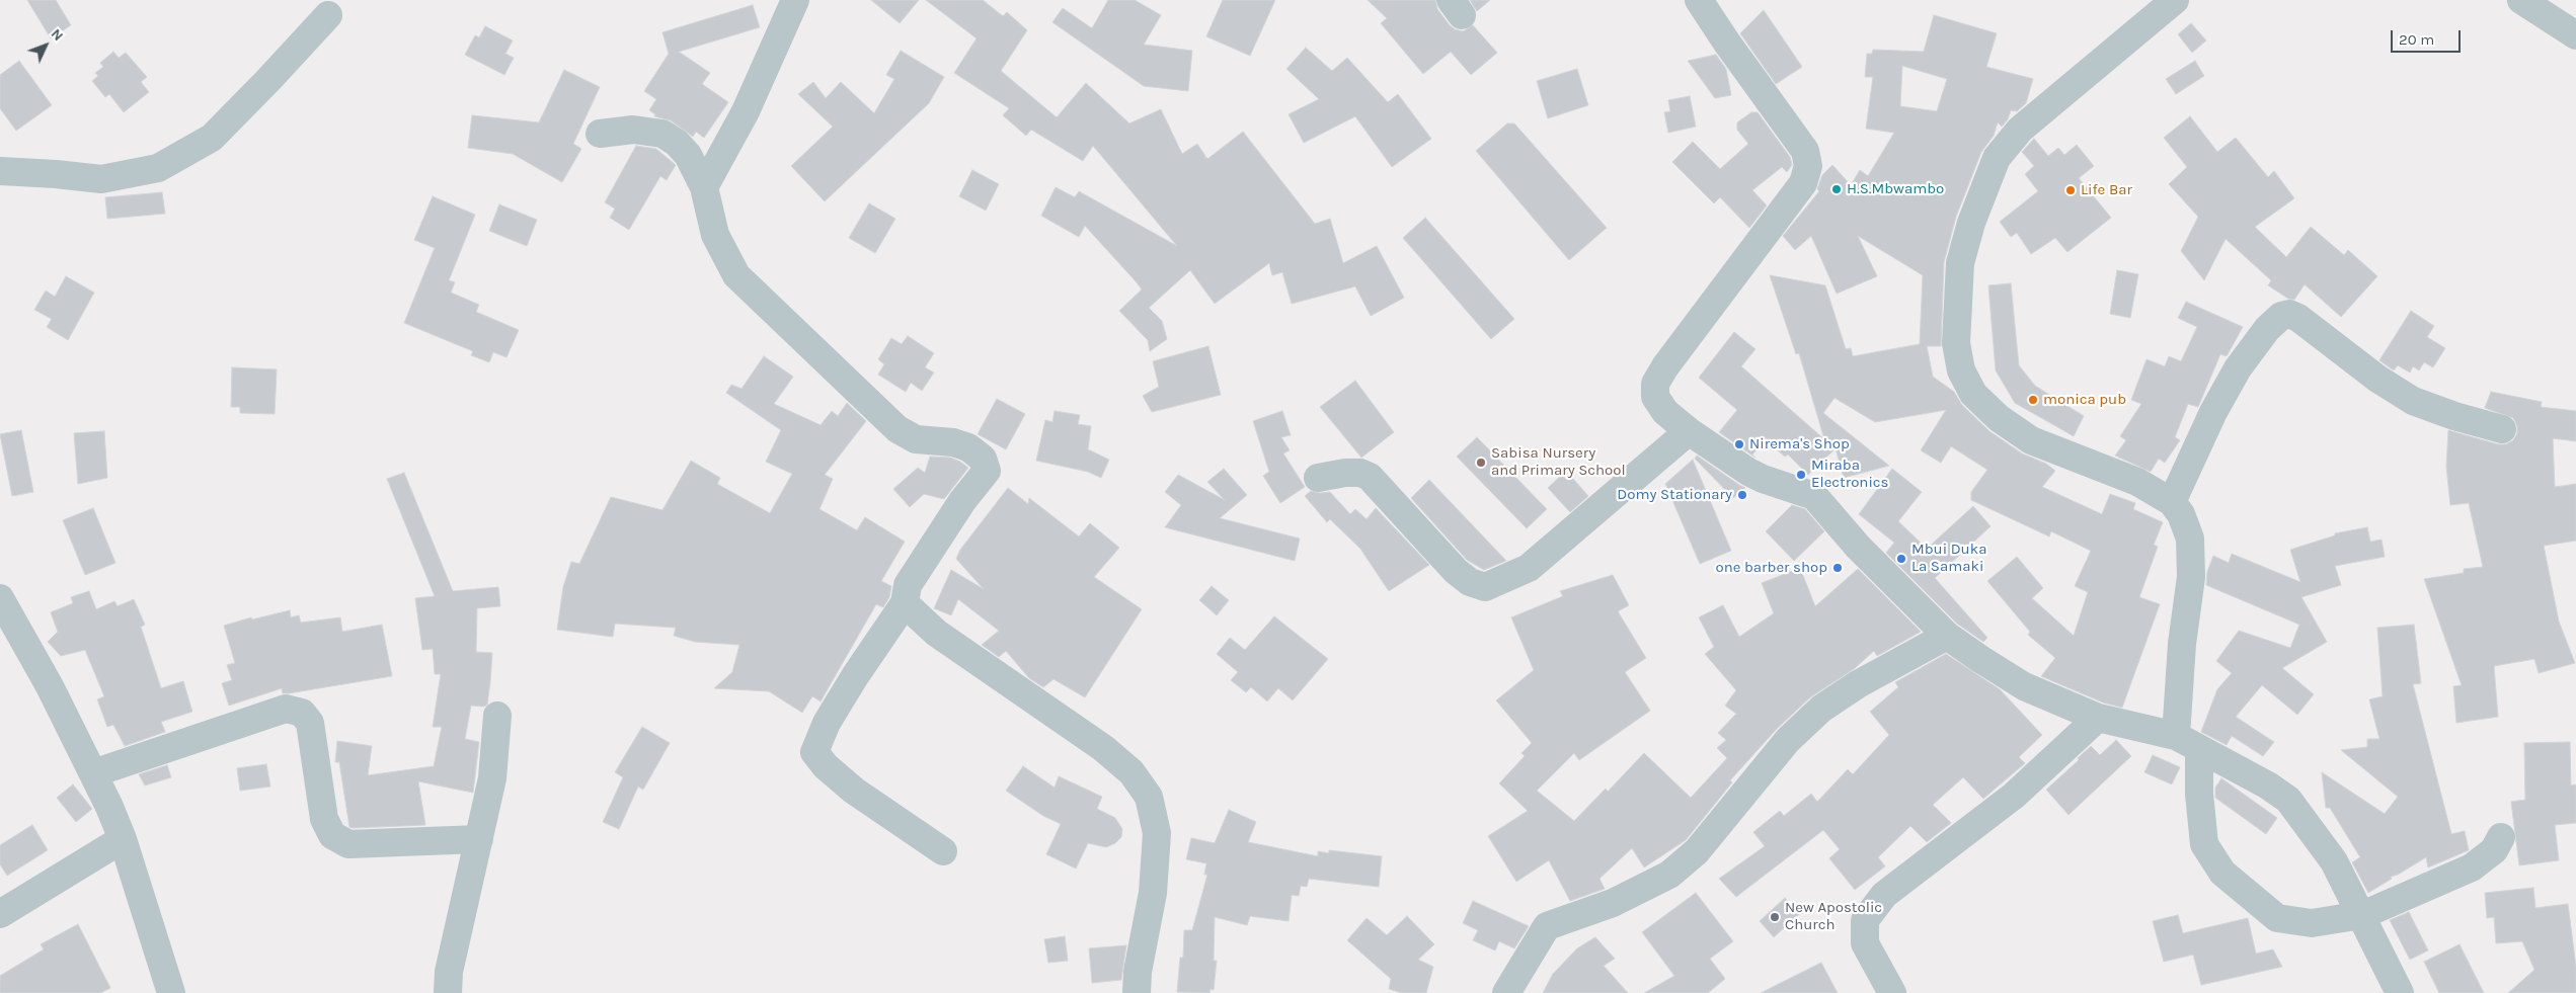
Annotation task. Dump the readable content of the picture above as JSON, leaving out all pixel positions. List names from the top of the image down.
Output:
{
  "places": [
    "H.S.Mbwambo",
    "Life Bar",
    "monica pub",
    "Nirema's Shop",
    "Sabisa Nursery and Primary School",
    "Miraba Electronics",
    "Domy Stationary",
    "Mbui Duka La Samaki",
    "one barber shop",
    "New Apostolic Church"
  ],
  "scale_bar": "20 m",
  "north": "top right"
}
